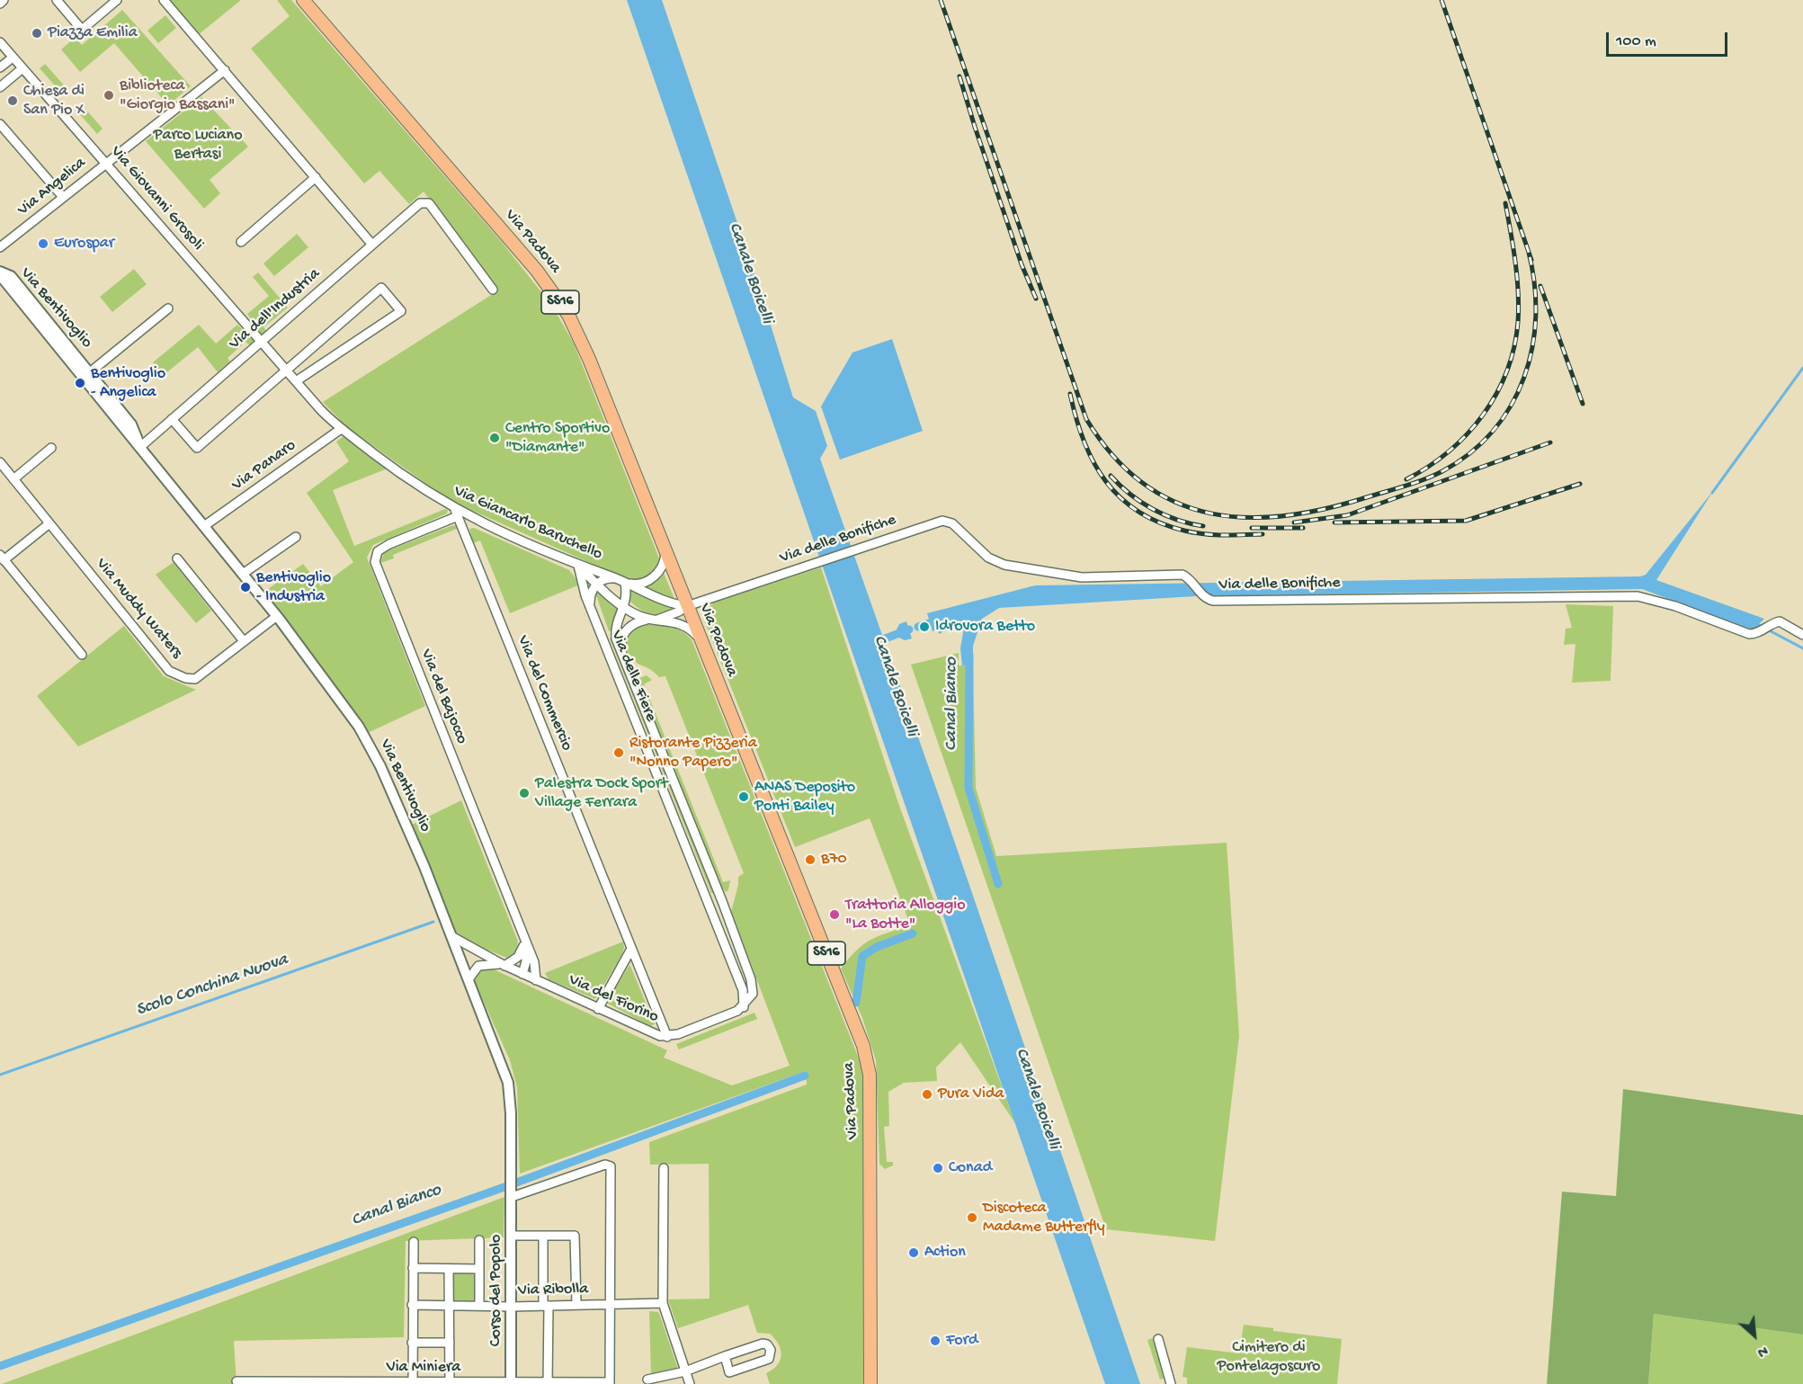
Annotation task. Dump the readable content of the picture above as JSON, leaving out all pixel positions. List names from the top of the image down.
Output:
{
  "streets": {
    "main road": ["Via Padova", "SS16"],
    "street": [
      "Via Angelica",
      "Via Giovanni Grosoli",
      "Via Bentivoglio",
      "Via dell'Industria",
      "Via Panaro",
      "Via Giancarlo Baruchello",
      "Via delle Bonifiche",
      "Via Muddy Waters",
      "Via delle Fiere",
      "Via del Commercio",
      "Via del Bajocco",
      "Via del Fiorino",
      "Corso del Popolo",
      "Via Ribolla",
      "Via Miniera"
    ]
  },
  "crossings": [
    ["Via Angelica", "Via Giovanni Grosoli"],
    ["Via Giovanni Grosoli", "Via dell'Industria"],
    ["Via Giovanni Grosoli", "Via Giancarlo Baruchello"],
    ["Via Padova", "Via Giancarlo Baruchello"],
    ["Via Padova", "Via delle Bonifiche"],
    ["Via Bentivoglio", "Via dell'Industria"],
    ["Via Bentivoglio", "Via Panaro"],
    ["Via Bentivoglio", "Via Muddy Waters"],
    ["Via Bentivoglio", "Via del Fiorino"],
    ["Via Bentivoglio", "Corso del Popolo"],
    ["Via dell'Industria", "Via Giancarlo Baruchello"],
    ["Via Panaro", "Via Giancarlo Baruchello"],
    ["Via Giancarlo Baruchello", "Via delle Bonifiche"],
    ["Via Giancarlo Baruchello", "Via delle Fiere"],
    ["Via Giancarlo Baruchello", "Via del Commercio"],
    ["Via Giancarlo Baruchello", "Via del Bajocco"],
    ["Via delle Bonifiche", "Via delle Fiere"],
    ["Via delle Fiere", "Via del Fiorino"],
    ["Via del Commercio", "Via del Bajocco"],
    ["Via del Commercio", "Via del Fiorino"],
    ["Via del Bajocco", "Via del Fiorino"],
    ["Corso del Popolo", "Via Ribolla"],
    ["Corso del Popolo", "Via Miniera"]
  ],
  "water": ["Canale Boicelli", "Canal Bianco", "Scolo Conchina Nuova"],
  "parks": ["Parco Luciano Bertasi", "Cimitero di Pontelagoscuro"],
  "places": [
    "Piazza Emilia",
    "Biblioteca \"Giorgio Bassani\"",
    "Chiesa di San Pio X",
    "Eurospar",
    "Bentivoglio - Angelica",
    "Centro Sportivo \"Diamante\"",
    "Bentivoglio - Industria",
    "Idrovora Betto",
    "Ristorante Pizzeria \"Nonno Papero\"",
    "Palestra Dock Sport Village Ferrara",
    "ANAS Deposito Ponti Bailey",
    "B70",
    "Trattoria Alloggio \"La Botte\"",
    "Pura Vida",
    "Conad",
    "Discoteca Madame Butterfly",
    "Action",
    "Ford"
  ],
  "scale_bar": "100 m",
  "north": "bottom right"
}
